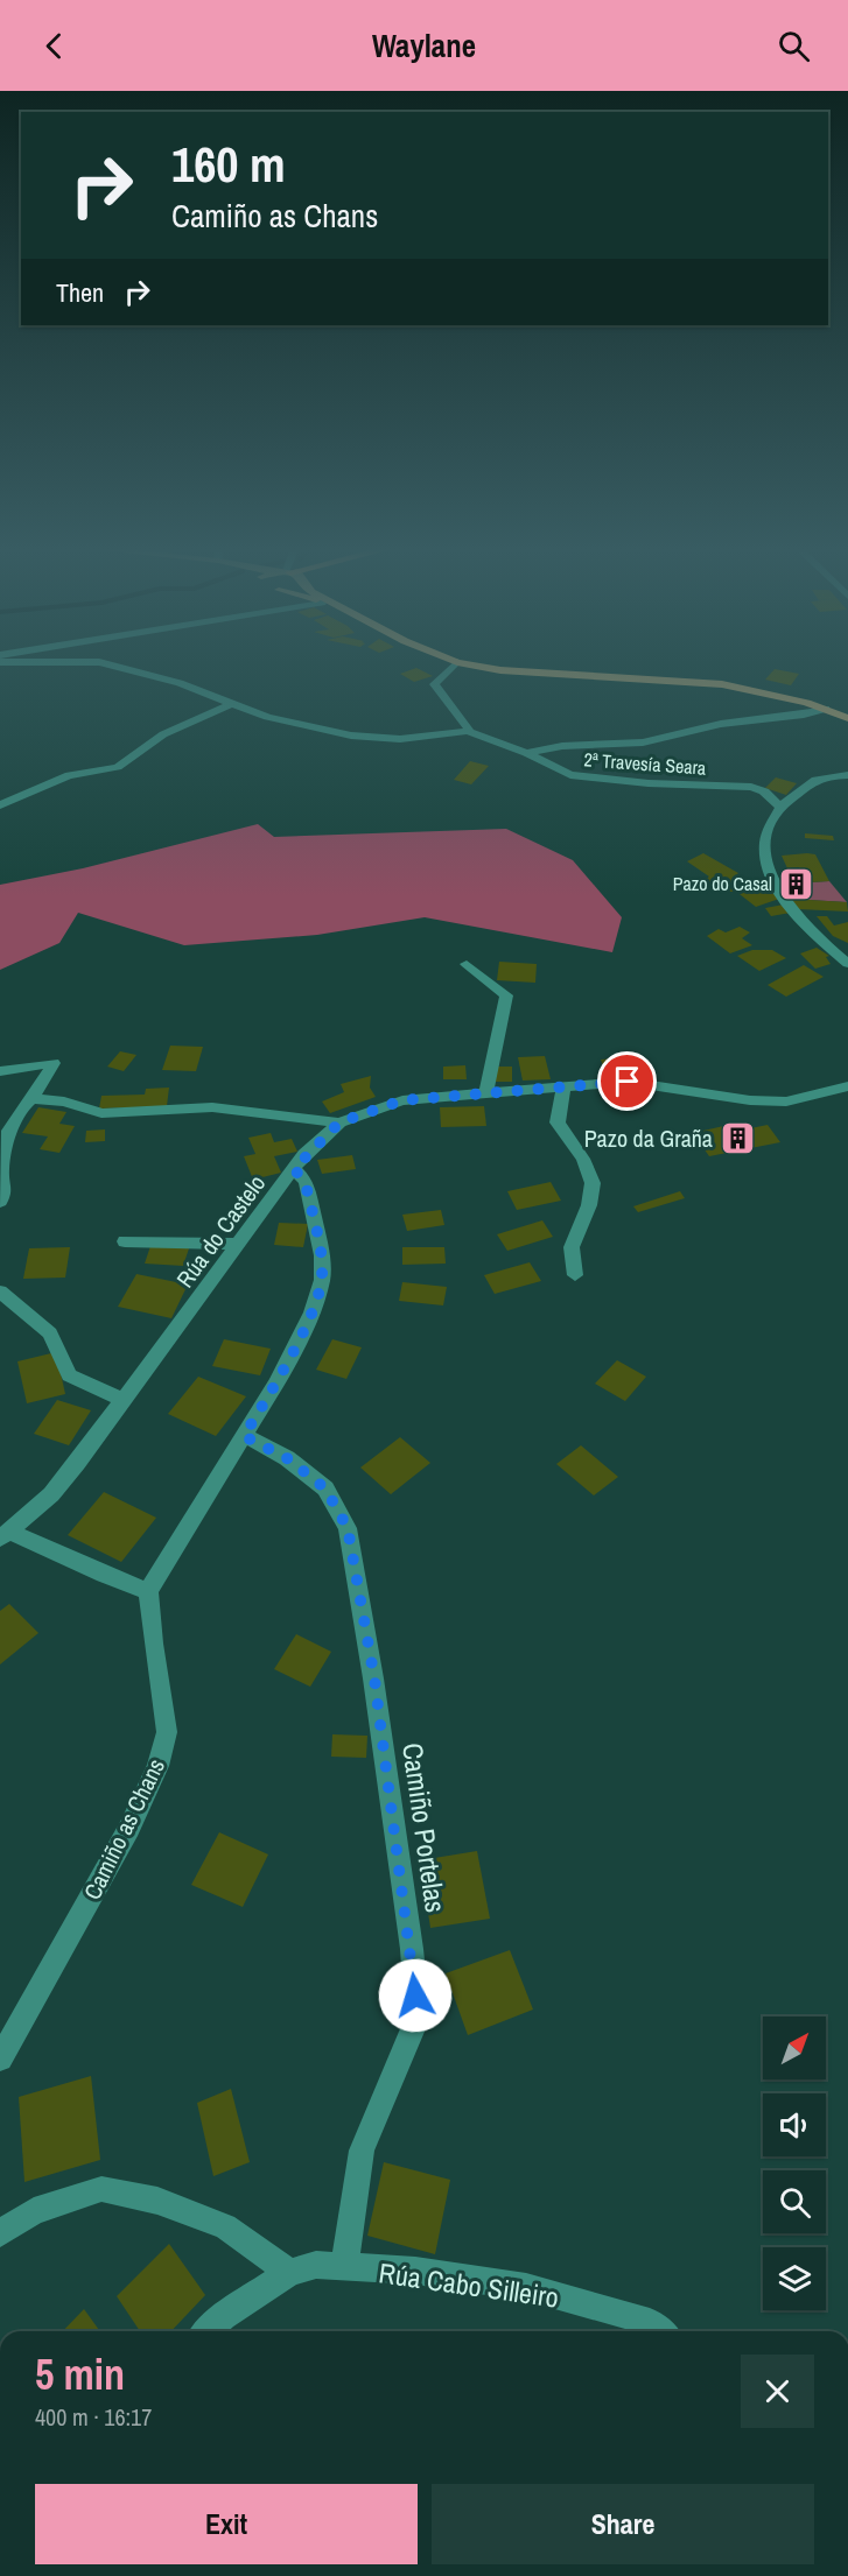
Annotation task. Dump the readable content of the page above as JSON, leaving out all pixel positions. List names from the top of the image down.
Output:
{
  "streets": {
    "street": [
      "2ª Travesía Seara",
      "Rúa do Castelo",
      "Camiño Portelas",
      "Camiño as Chans",
      "Rúa Cabo Silleiro"
    ]
  },
  "crossings": [
    ["Camiño Portelas", "Rúa Cabo Silleiro"]
  ],
  "places": {
    "building": ["Pazo do Casal", "Pazo da Graña"]
  },
  "north": "top right",
  "page": {
    "header": "Waylane",
    "turn": ["160 m", "Camiño as Chans"],
    "then": "Then",
    "heading": ["5 min", "400 m · 16:17"],
    "buttons": ["Exit", "Share"]
  }
}
